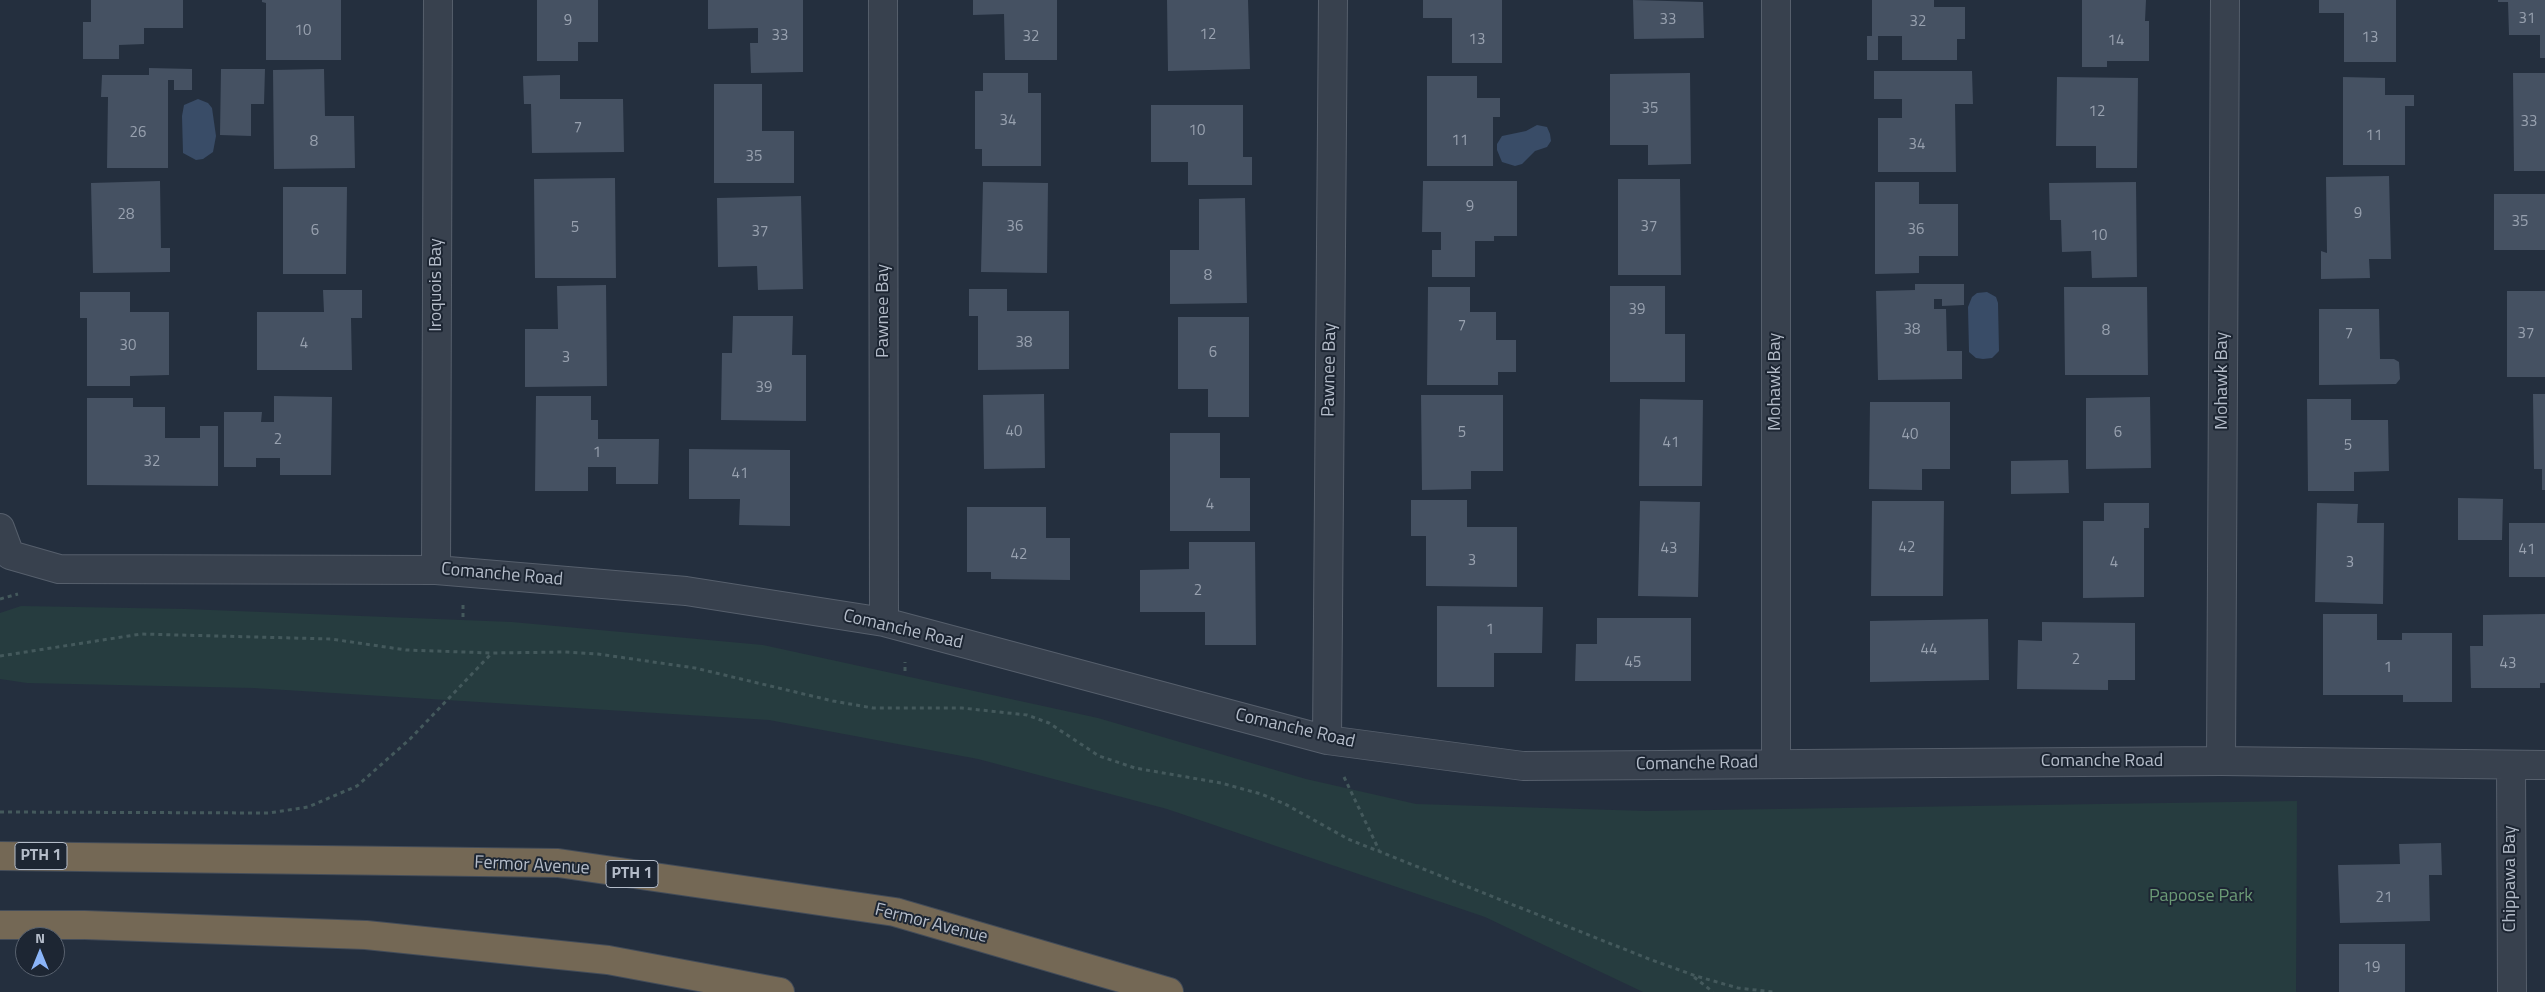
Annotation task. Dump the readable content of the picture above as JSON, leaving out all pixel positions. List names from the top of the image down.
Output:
{
  "streets": {
    "highway": ["PTH 1", "Fermor Avenue"],
    "street": [
      "Iroquois Bay",
      "Pawnee Bay",
      "Mohawk Bay",
      "Comanche Road",
      "Chippawa Bay"
    ]
  },
  "crossings": [
    ["Iroquois Bay", "Comanche Road"],
    ["Pawnee Bay", "Comanche Road"],
    ["Mohawk Bay", "Comanche Road"],
    ["Comanche Road", "Chippawa Bay"]
  ],
  "parks": ["Papoose Park"],
  "house_numbers": [
    "31",
    "33",
    "9",
    "32",
    "10",
    "12",
    "33",
    "32",
    "13",
    "13",
    "14",
    "35",
    "12",
    "34",
    "33",
    "7",
    "10",
    "26",
    "11",
    "11",
    "8",
    "34",
    "35",
    "9",
    "9",
    "28",
    "35",
    "36",
    "37",
    "5",
    "36",
    "6",
    "37",
    "10",
    "8",
    "39",
    "7",
    "38",
    "8",
    "7",
    "37",
    "38",
    "4",
    "30",
    "6",
    "3",
    "39",
    "40",
    "5",
    "6",
    "40",
    "2",
    "41",
    "5",
    "1",
    "32",
    "41",
    "4",
    "42",
    "43",
    "41",
    "42",
    "3",
    "4",
    "3",
    "2",
    "1",
    "44",
    "2",
    "45",
    "43",
    "1",
    "21",
    "19"
  ],
  "north": "top"
}
